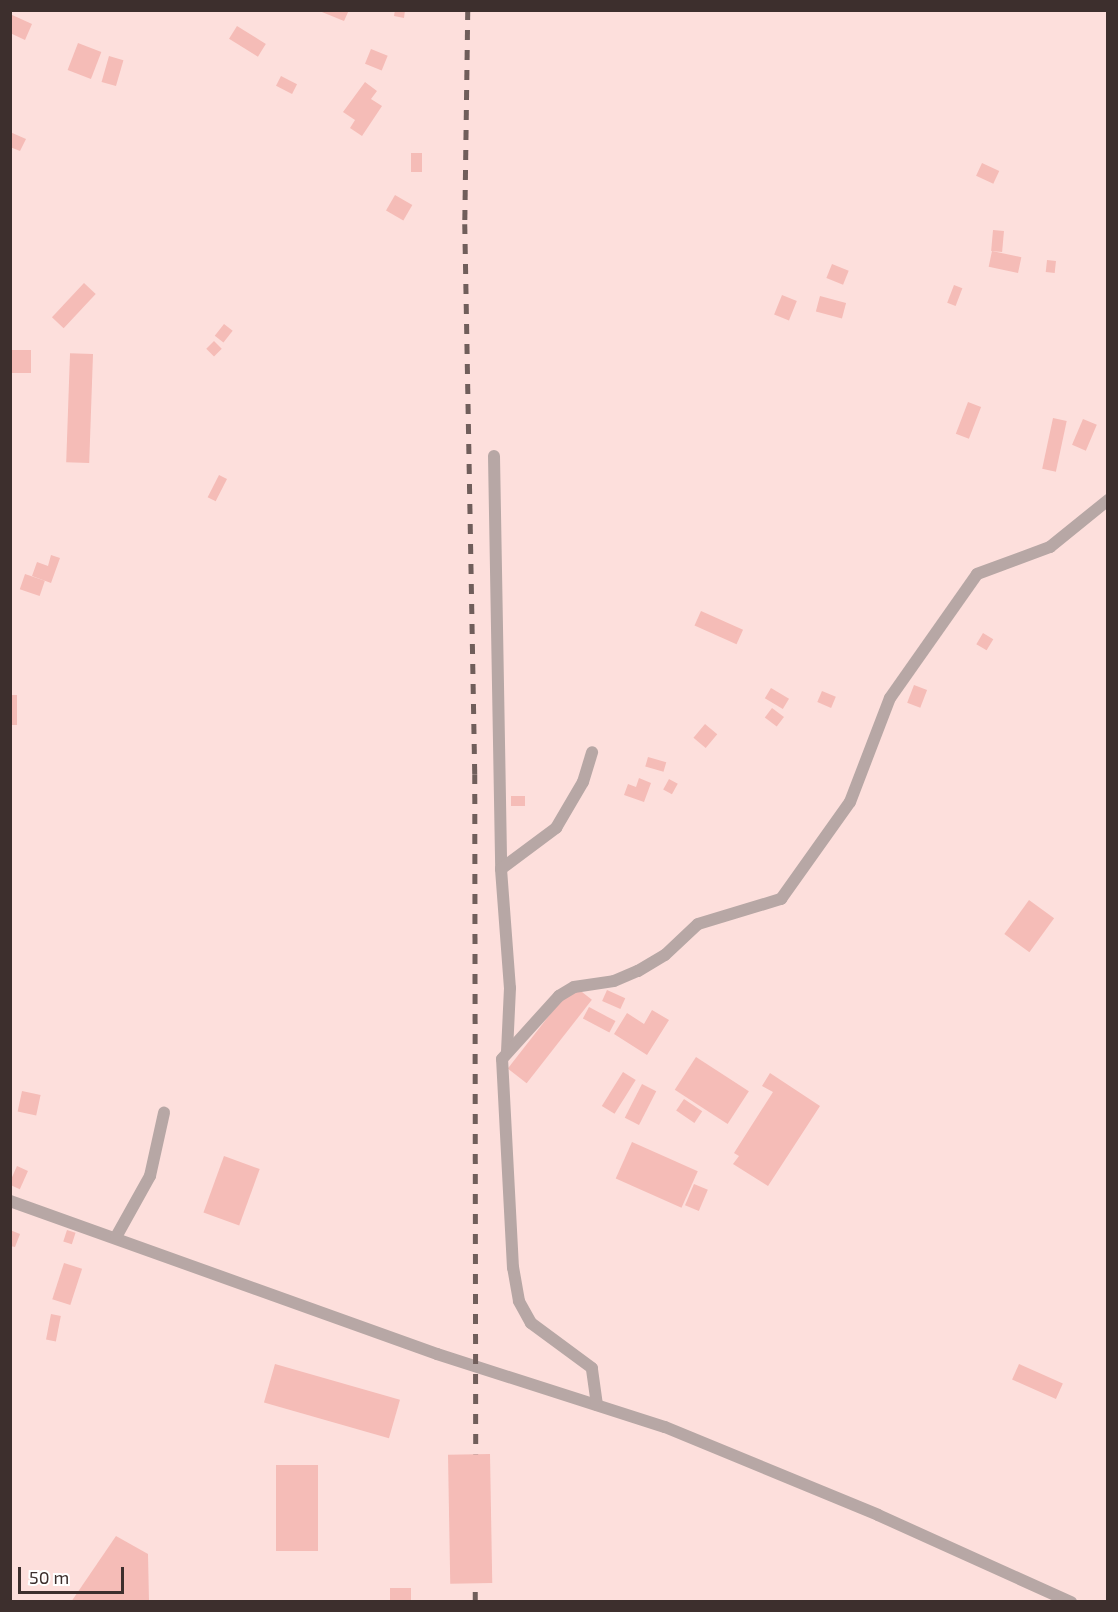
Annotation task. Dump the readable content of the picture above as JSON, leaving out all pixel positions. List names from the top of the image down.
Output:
{
  "scale_bar": "50 m"
}
